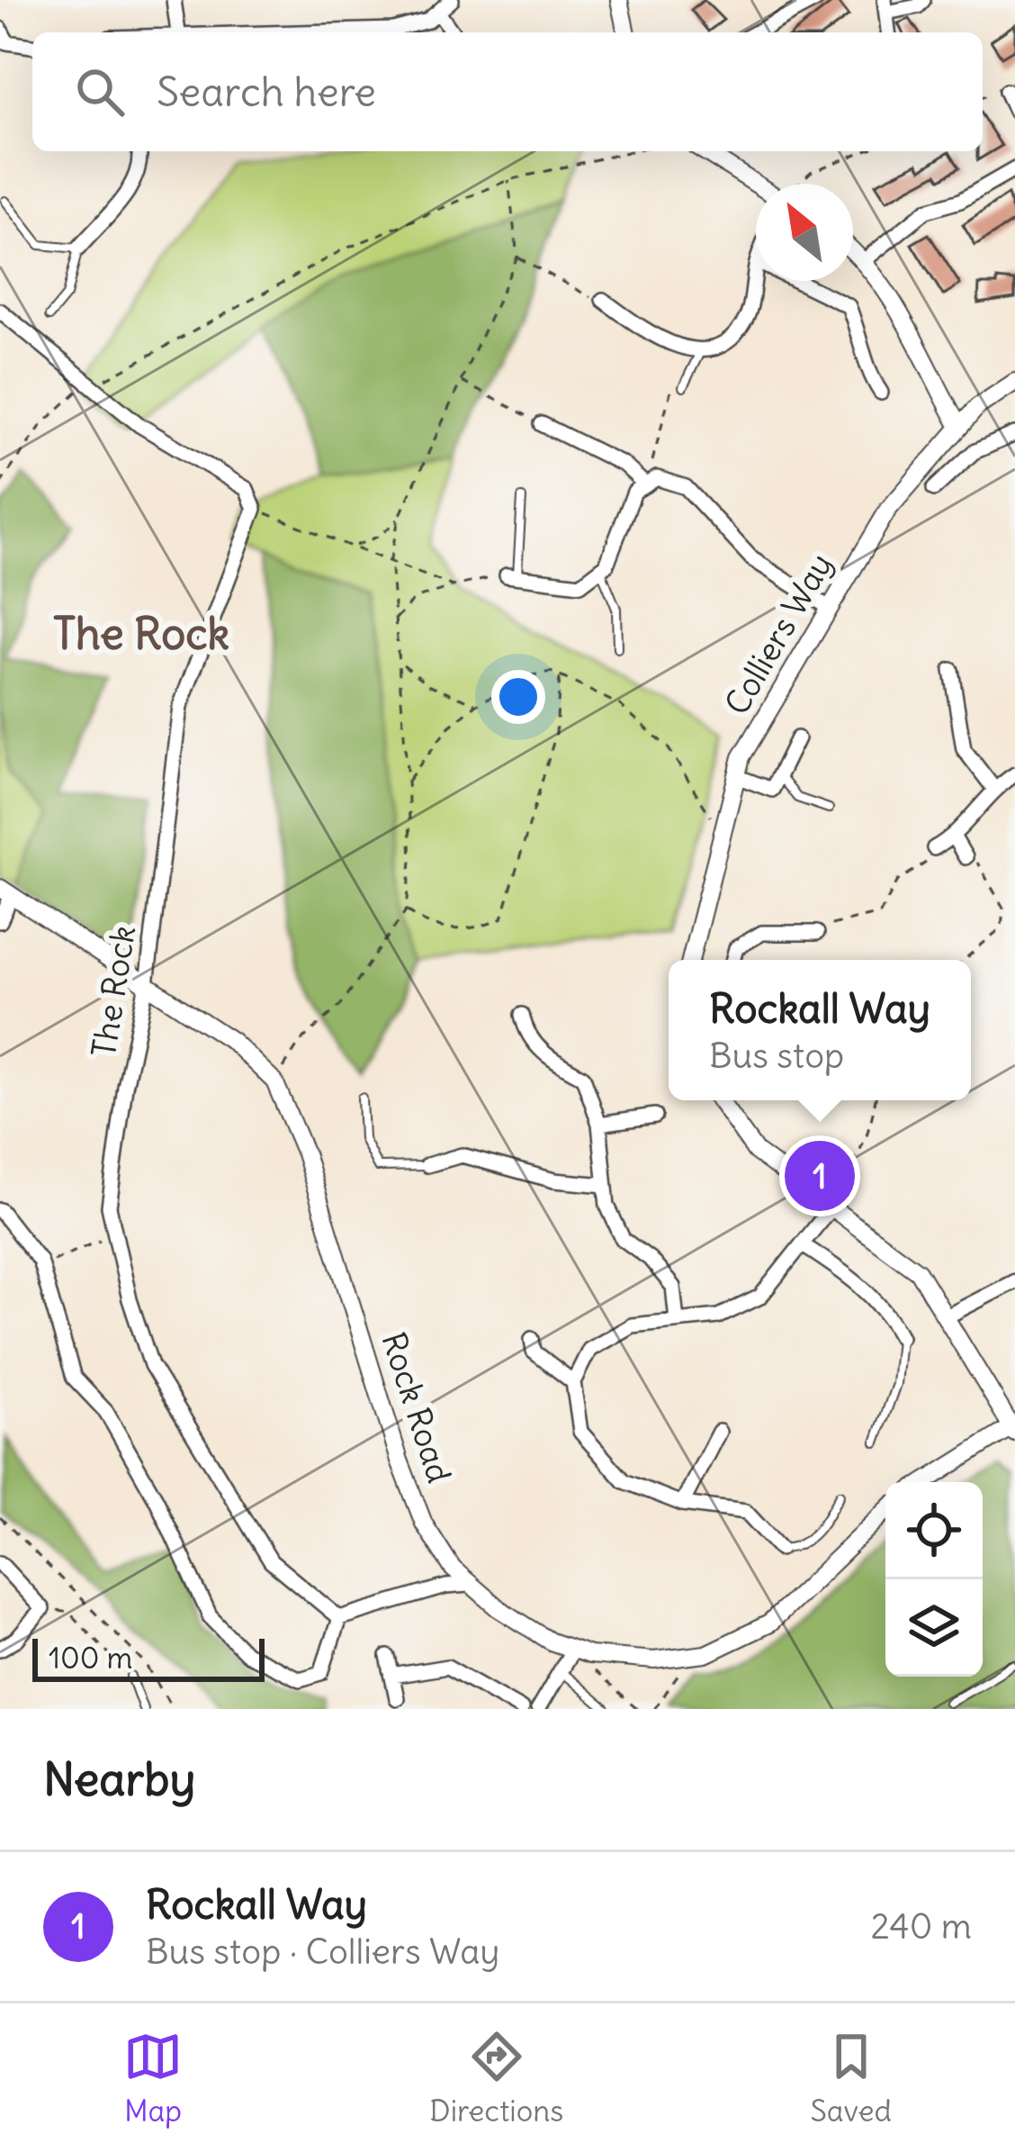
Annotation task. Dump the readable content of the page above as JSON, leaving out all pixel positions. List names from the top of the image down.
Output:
{
  "streets": {
    "street": ["Colliers Way", "The Rock", "Rock Road"]
  },
  "crossings": [
    ["The Rock", "Rock Road"]
  ],
  "districts": ["The Rock"],
  "scale_bar": "100 m",
  "north": "top left",
  "page": {
    "search": "Search here",
    "popup": ["Rockall Way", "Bus stop"],
    "pins": "1",
    "scale": "100 m",
    "heading": "Nearby",
    "list": [
      {
        "mark": "1",
        "name": "Rockall Way",
        "note": "Bus stop · Colliers Way",
        "value": "240 m"
      }
    ],
    "nav": ["Map", "Directions", "Saved"]
  }
}
